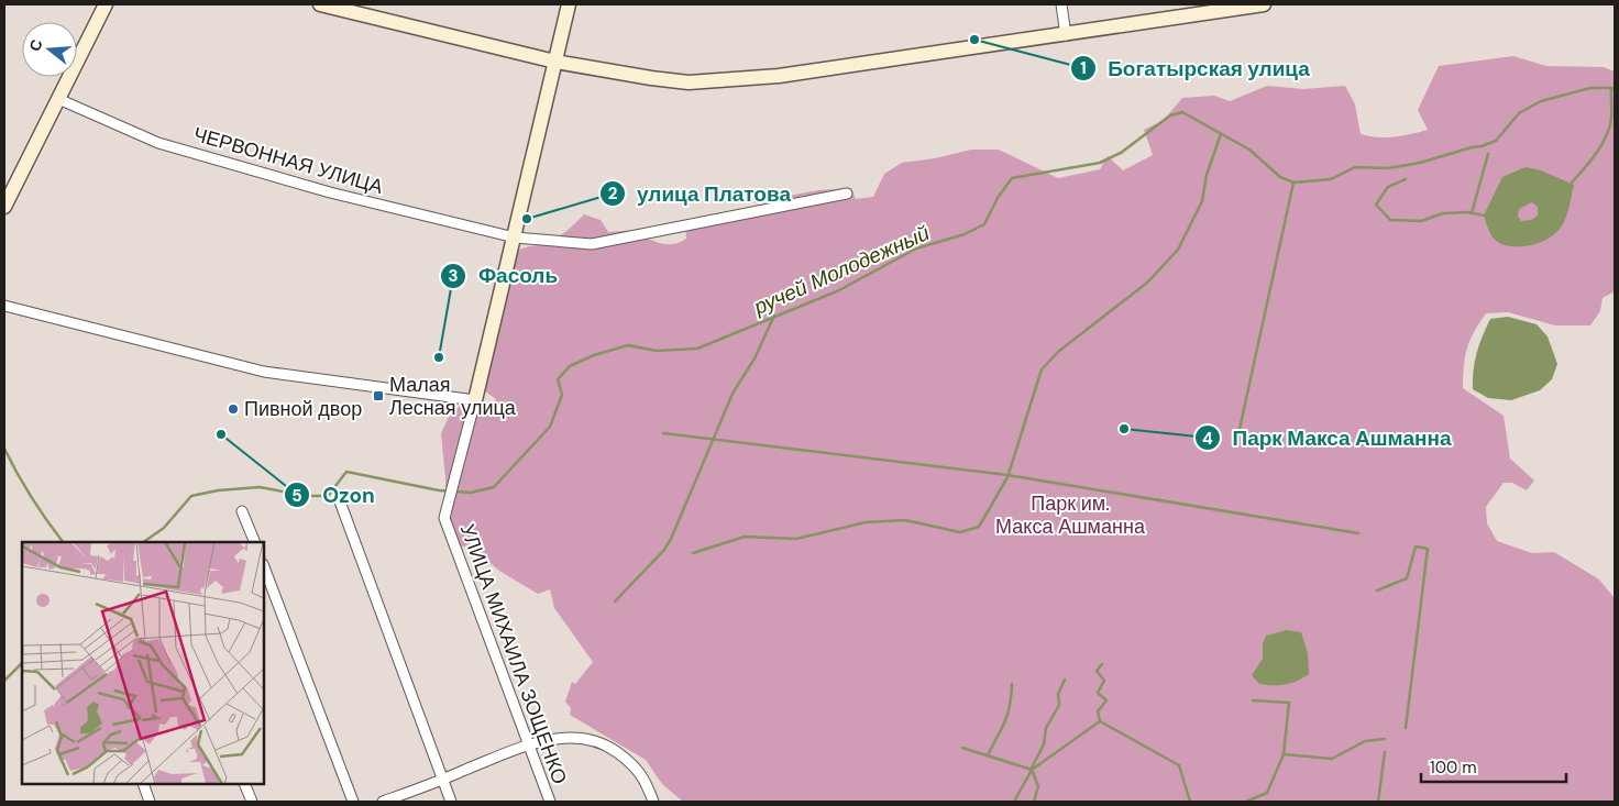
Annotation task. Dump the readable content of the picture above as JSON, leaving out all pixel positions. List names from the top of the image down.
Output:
{
  "streets": {
    "street": ["ЧЕРВОННАЯ УЛИЦА", "УЛИЦА МИХАИЛА ЗОЩЕНКО"]
  },
  "water": ["ручей Молодежный"],
  "parks": ["Парк им. Макса Ашманна"],
  "places": {
    "other": [
      "Богатырская улица",
      "улица Платова",
      "Фасоль",
      "Пивной двор",
      "Парк Макса Ашманна",
      "Ozon"
    ],
    "transit": ["Малая Лесная улица"]
  },
  "scale_bar": "100 m",
  "north": "left"
}
